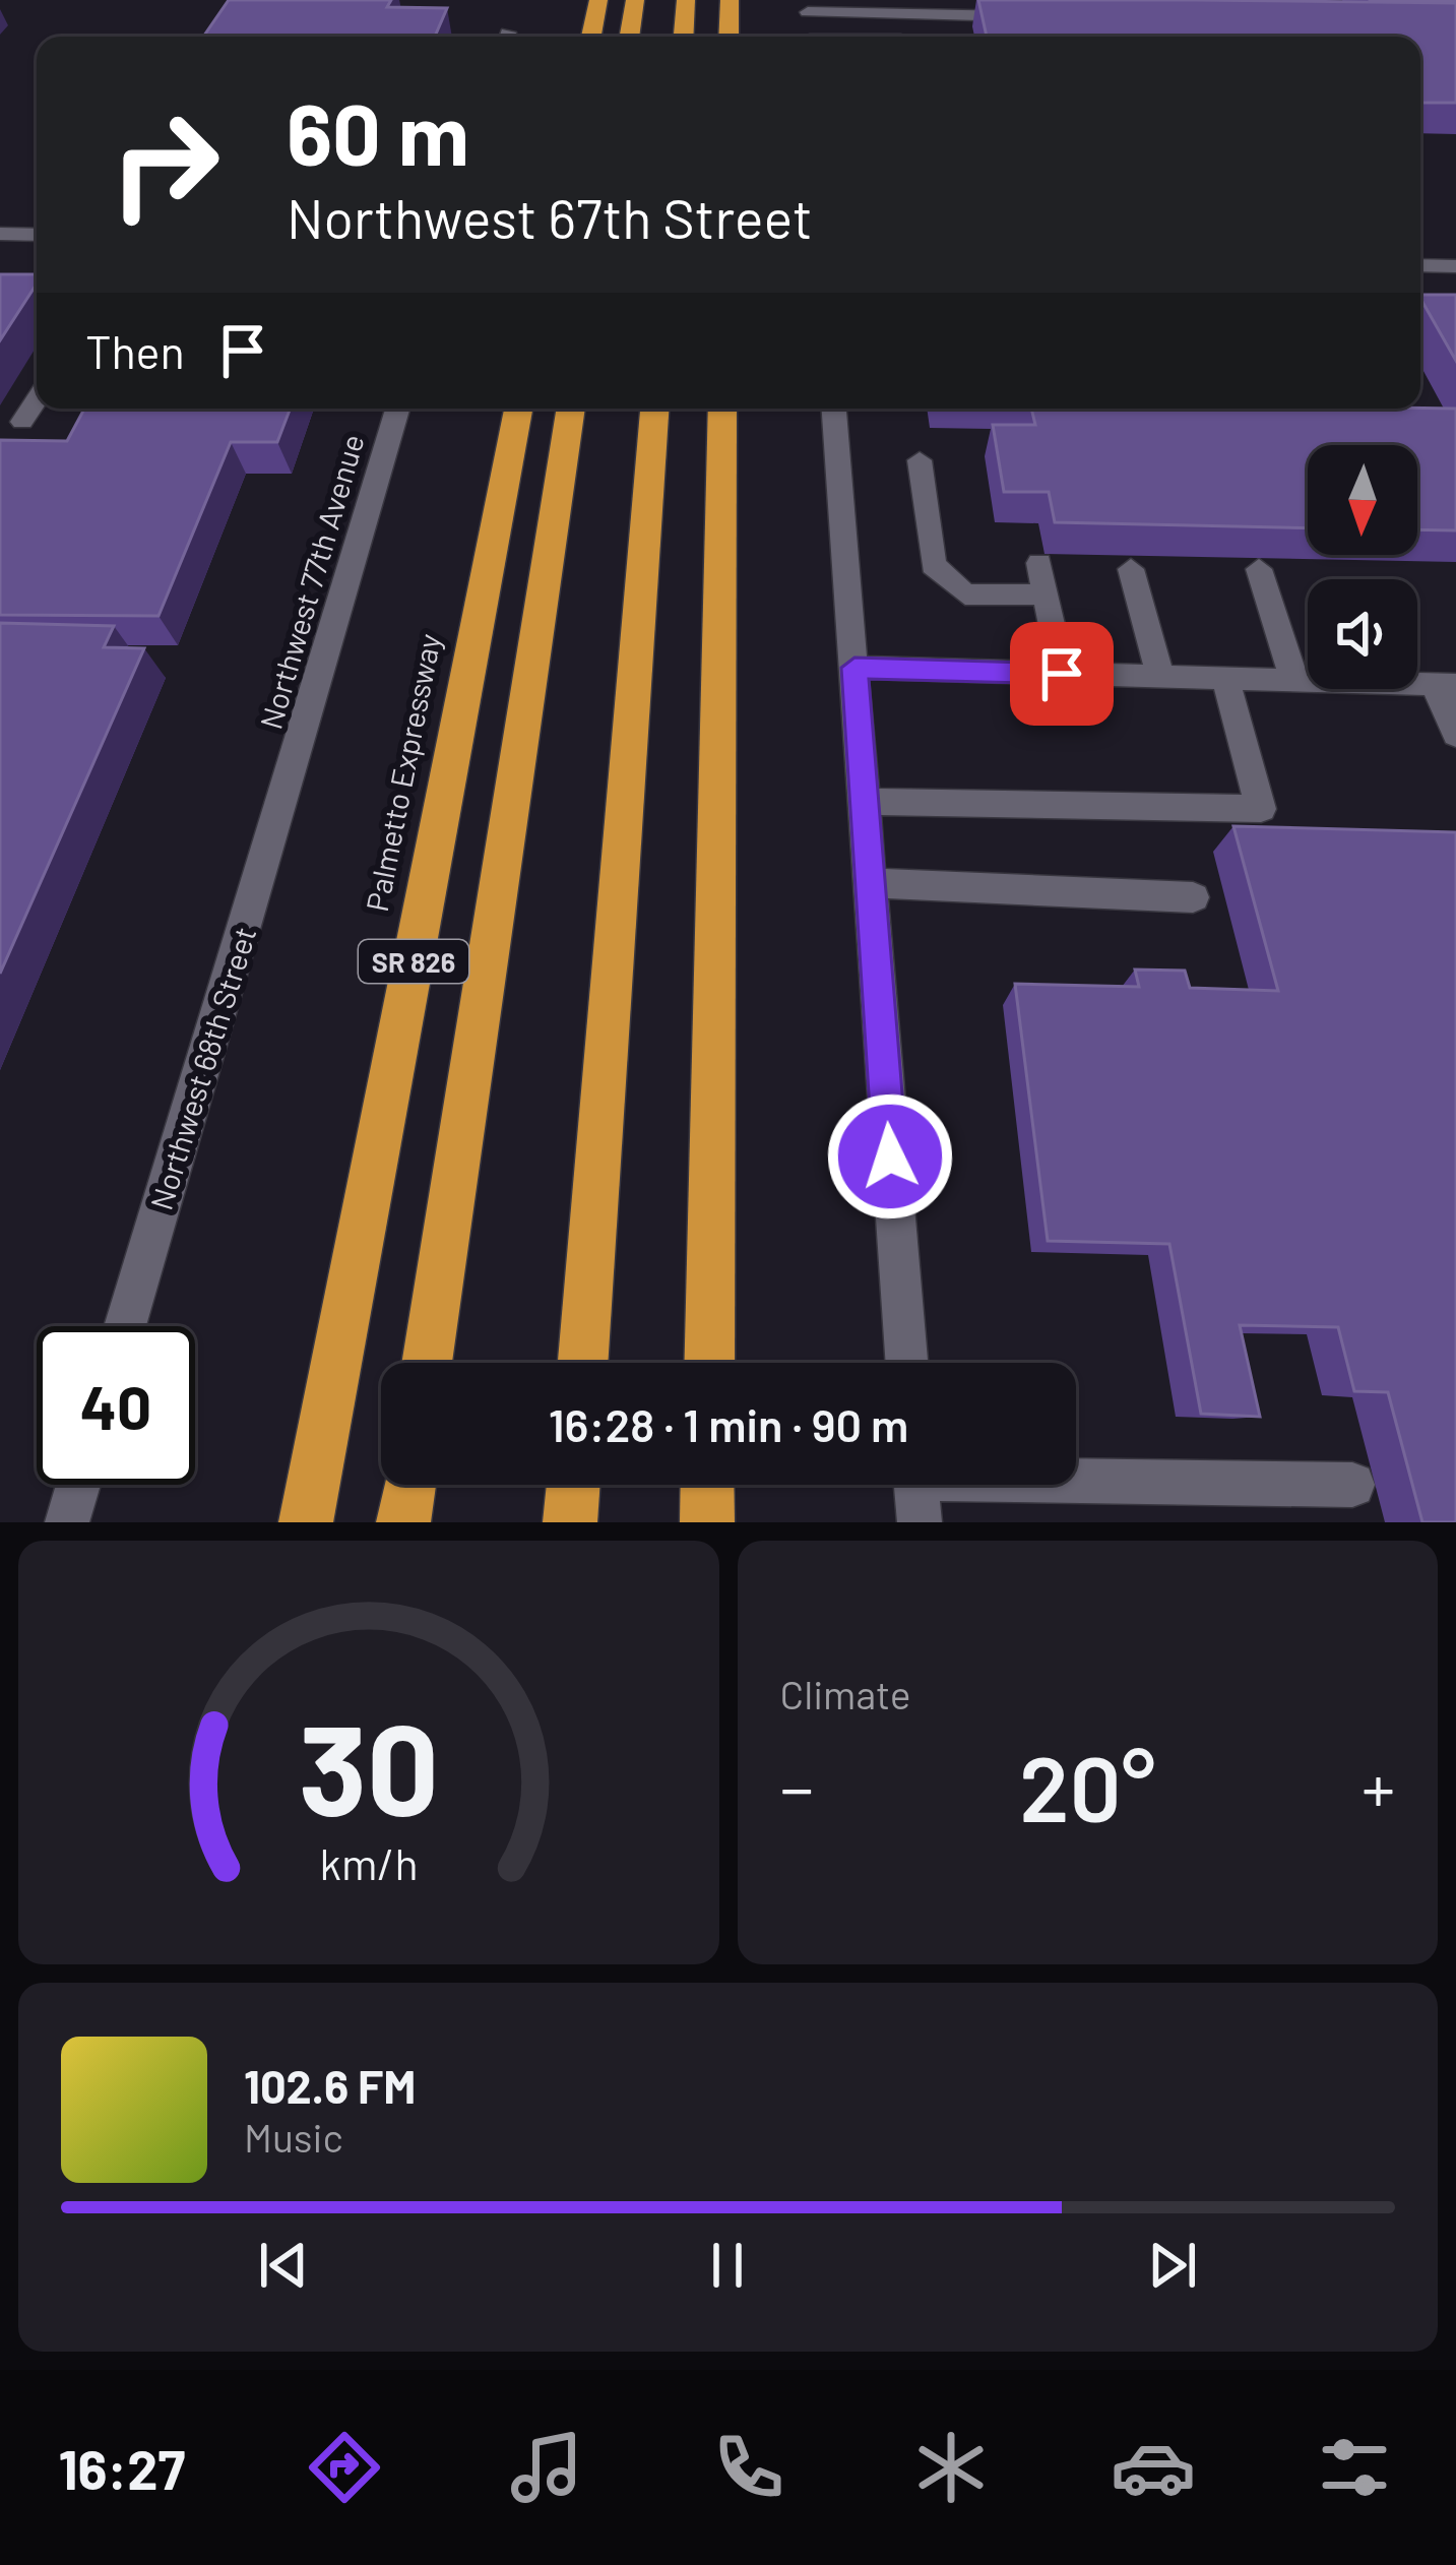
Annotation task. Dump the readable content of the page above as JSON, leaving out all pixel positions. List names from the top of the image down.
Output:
{
  "streets": {
    "highway": ["Palmetto Expressway", "SR 826"],
    "street": ["Northwest 77th Avenue", "Northwest 68th Street"]
  },
  "crossings": [
    ["Northwest 77th Avenue", "Northwest 68th Street"]
  ],
  "north": "bottom",
  "page": {
    "turn": ["60 m", "Northwest 67th Street"],
    "then": "Then",
    "limit": "40",
    "trip": "16:28 · 1 min · 90 m",
    "tile": "Climate",
    "heat": ["−", "20°", "+"],
    "song": ["102.6 FM", "Music"],
    "tabs": "16:27",
    "gauge": ["30", "km/h"]
  }
}
